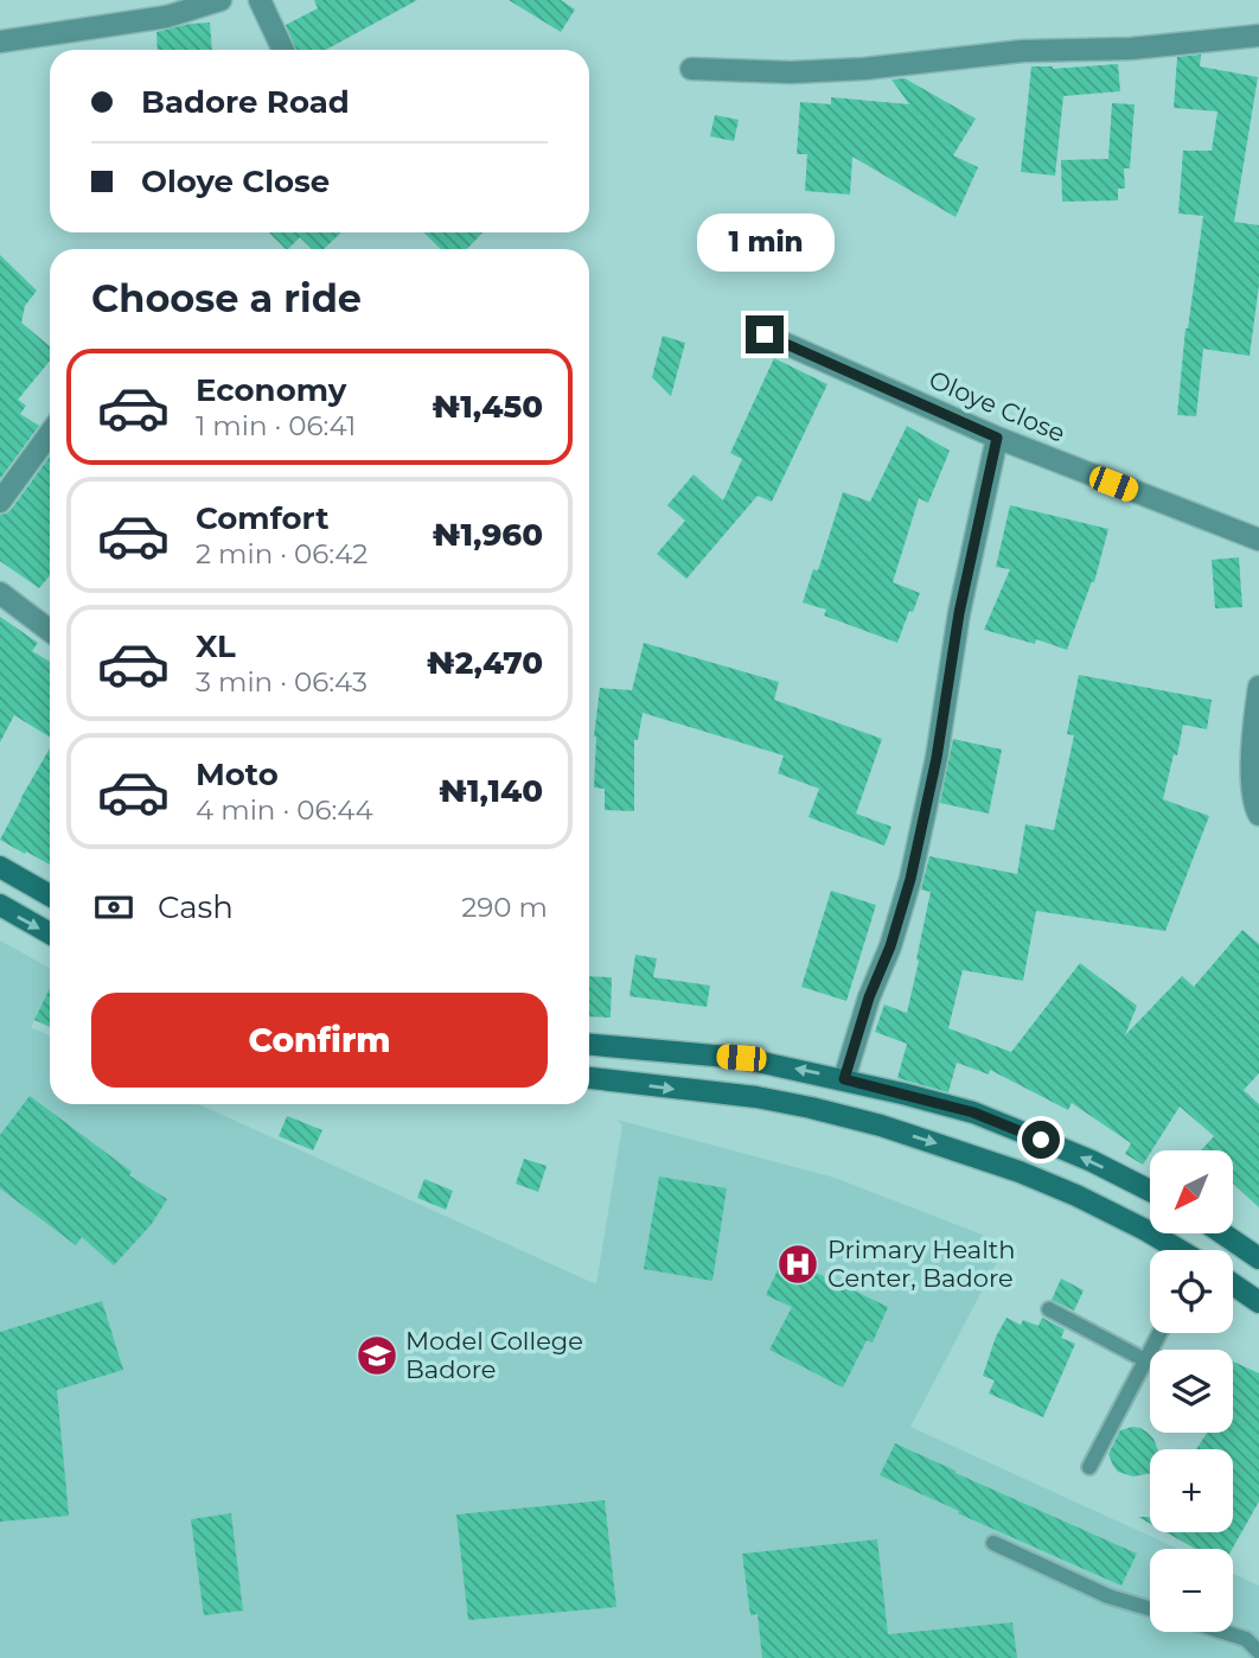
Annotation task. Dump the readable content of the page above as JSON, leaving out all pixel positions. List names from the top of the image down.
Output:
{
  "streets": {
    "street": ["Oloye Close"]
  },
  "places": {
    "hospital": ["Primary Health Center, Badore"],
    "school or university": ["Model College Badore"]
  },
  "north": "bottom left",
  "page": {
    "banner": ["Badore Road", "Oloye Close"],
    "bubble": "1 min",
    "heading": "Choose a ride",
    "list": [
      {
        "name": "Economy",
        "note": "1 min · 06:41",
        "value": "₦1,450"
      },
      {
        "name": "Comfort",
        "note": "2 min · 06:42",
        "value": "₦1,960"
      },
      {
        "name": "XL",
        "note": "3 min · 06:43",
        "value": "₦2,470"
      },
      {
        "name": "Moto",
        "note": "4 min · 06:44",
        "value": "₦1,140"
      }
    ],
    "pay": ["Cash", "290 m"],
    "buttons": "Confirm",
    "map_buttons": ["+", "−"]
  }
}
